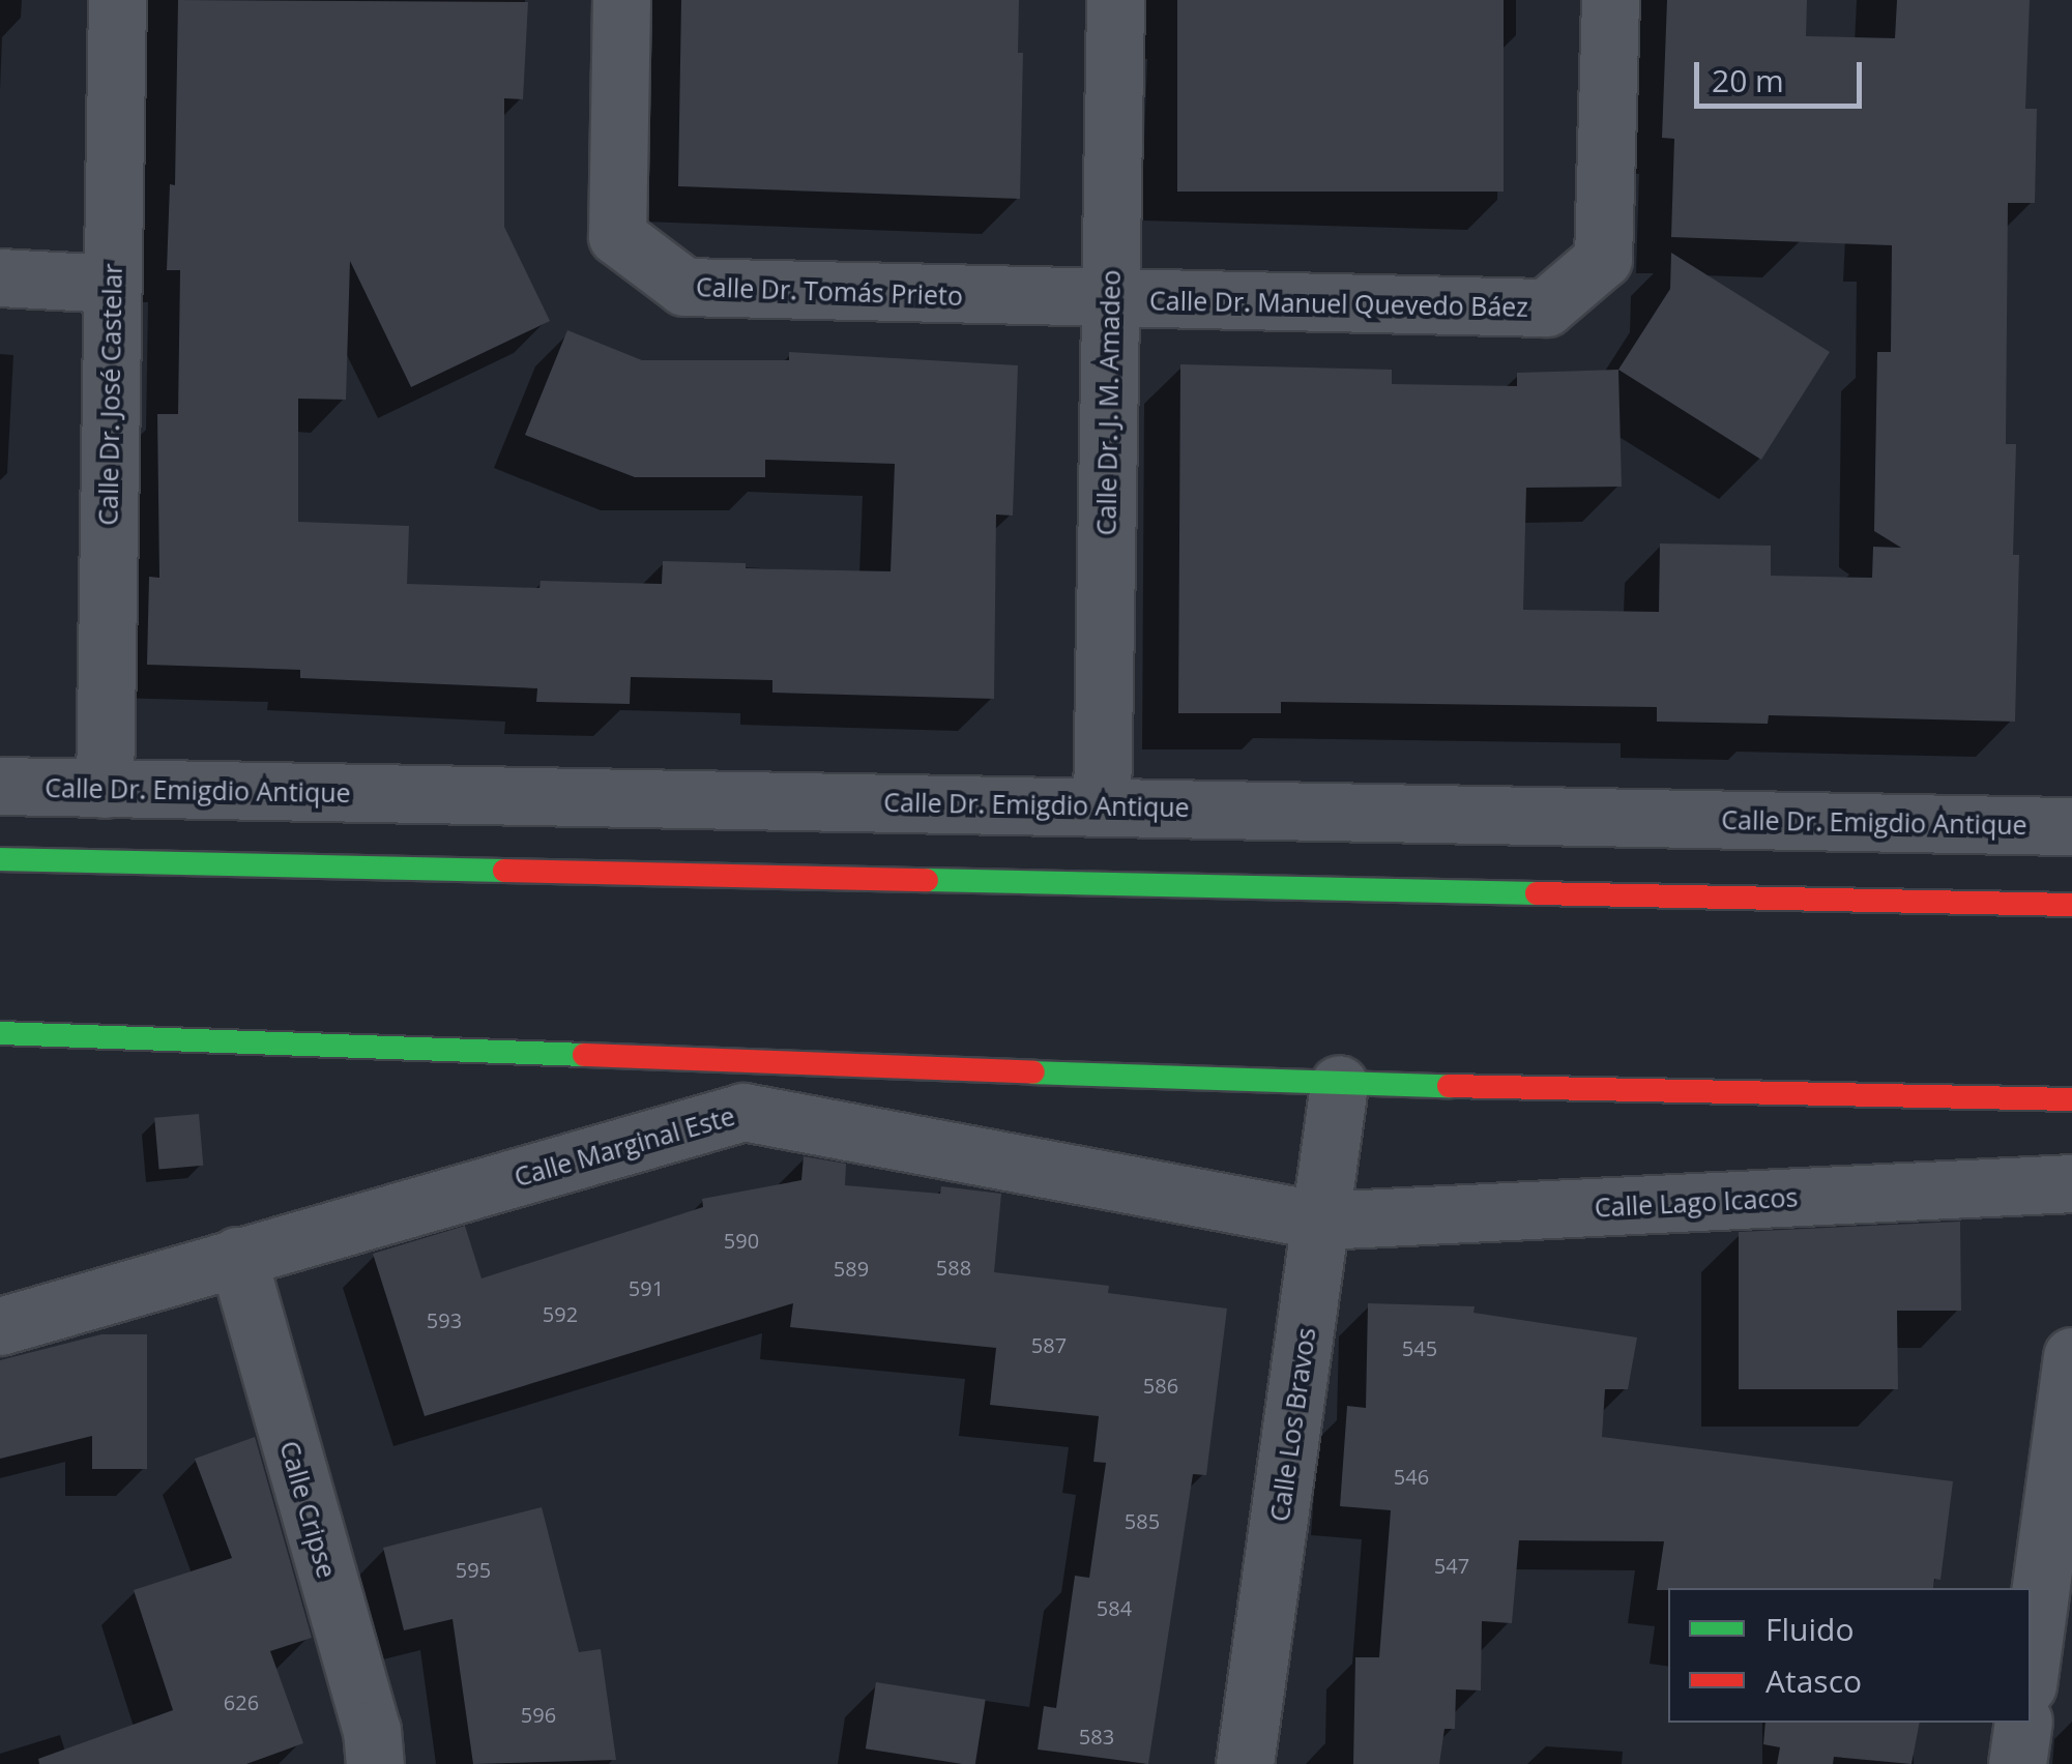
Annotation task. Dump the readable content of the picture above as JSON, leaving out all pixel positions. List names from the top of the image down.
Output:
{
  "streets": {
    "street": [
      "Calle Dr. Tomás Prieto",
      "Calle Dr. Manuel Quevedo Báez",
      "Calle Dr. José Castelar",
      "Calle Dr. J. M. Amadeo",
      "Calle Dr. Emigdio Antique",
      "Calle Marginal Este",
      "Calle Lago Icacos",
      "Calle Los Bravos",
      "Calle Cripse"
    ]
  },
  "crossings": [
    ["Calle Dr. Tomás Prieto", "Calle Dr. Manuel Quevedo Báez"],
    ["Calle Dr. Tomás Prieto", "Calle Dr. J. M. Amadeo"],
    ["Calle Dr. Manuel Quevedo Báez", "Calle Dr. J. M. Amadeo"],
    ["Calle Dr. José Castelar", "Calle Dr. Emigdio Antique"],
    ["Calle Dr. J. M. Amadeo", "Calle Dr. Emigdio Antique"],
    ["Calle Marginal Este", "Calle Lago Icacos"],
    ["Calle Marginal Este", "Calle Los Bravos"],
    ["Calle Marginal Este", "Calle Cripse"],
    ["Calle Lago Icacos", "Calle Los Bravos"]
  ],
  "house_numbers": [
    "590",
    "588",
    "589",
    "591",
    "592",
    "593",
    "587",
    "545",
    "586",
    "546",
    "585",
    "547",
    "595",
    "584",
    "626",
    "596",
    "583"
  ],
  "legend": ["Fluido", "Atasco"],
  "scale_bar": "20 m"
}
